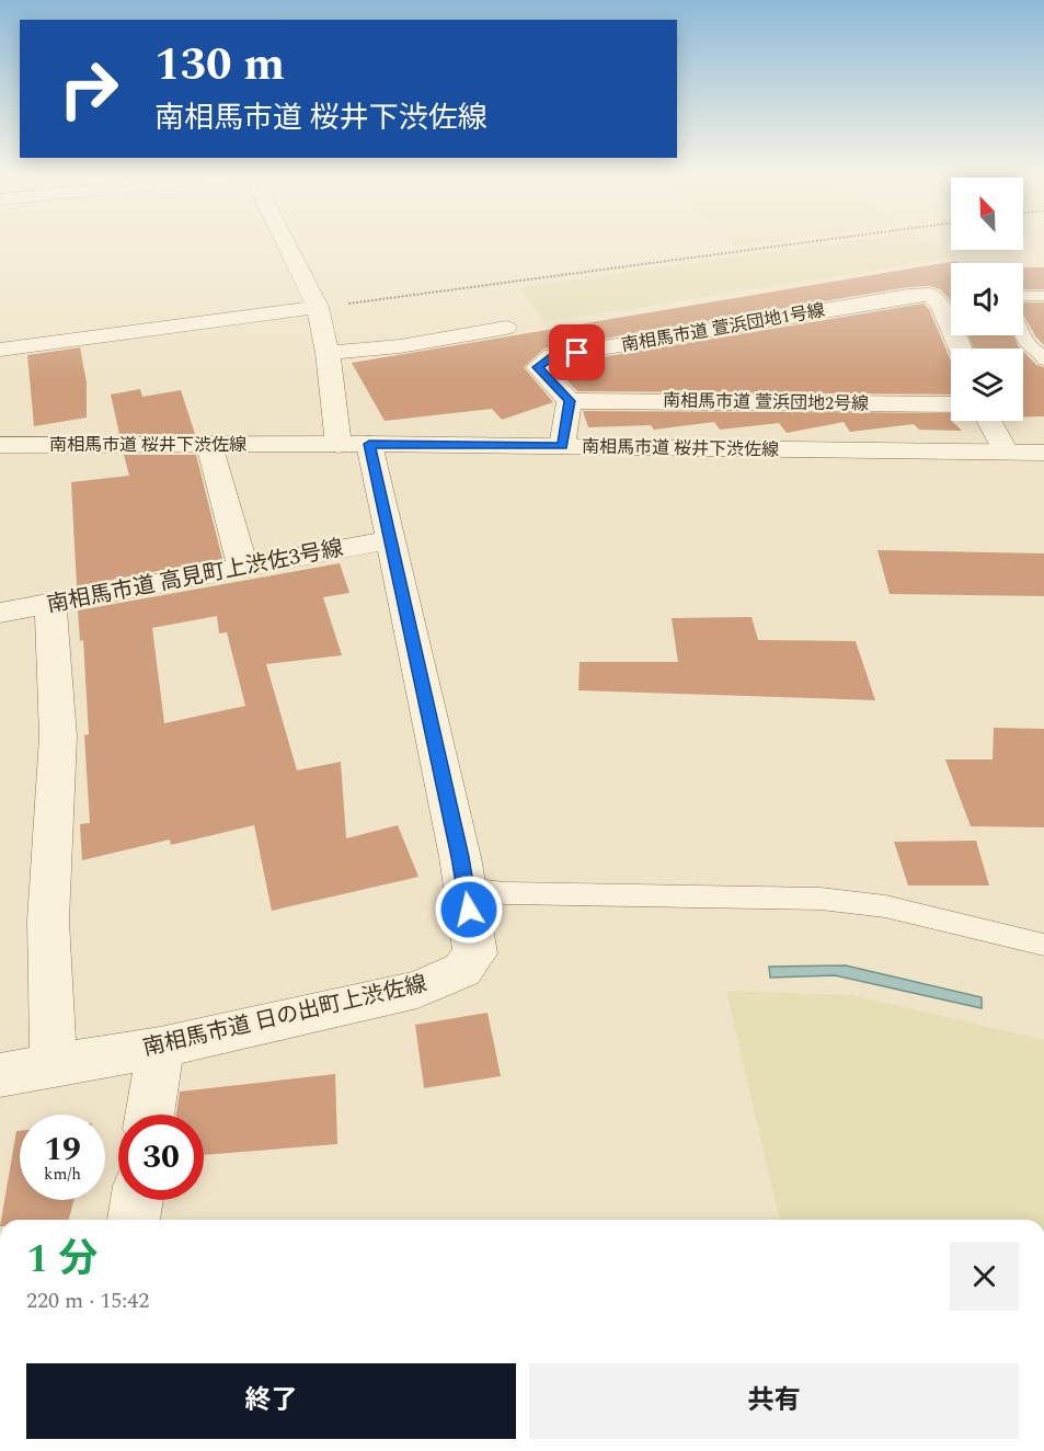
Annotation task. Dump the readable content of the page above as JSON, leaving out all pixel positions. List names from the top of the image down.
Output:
{
  "streets": {
    "street": [
      "南相馬市道 萱浜団地1号線",
      "南相馬市道 萱浜団地2号線",
      "南相馬市道 桜井下渋佐線",
      "南相馬市道 高見町上渋佐3号線",
      "南相馬市道 日の出町上渋佐線"
    ]
  },
  "crossings": [
    ["南相馬市道 萱浜団地1号線", "南相馬市道 萱浜団地2号線"],
    ["南相馬市道 桜井下渋佐線", "南相馬市道 日の出町上渋佐線"],
    ["南相馬市道 高見町上渋佐3号線", "南相馬市道 日の出町上渋佐線"]
  ],
  "north": "top left",
  "page": {
    "turn": ["130 m", "南相馬市道 桜井下渋佐線"],
    "speed": "19 km/h",
    "limit": "30",
    "heading": ["1 分", "220 m · 15:42"],
    "buttons": ["終了", "共有"]
  }
}
